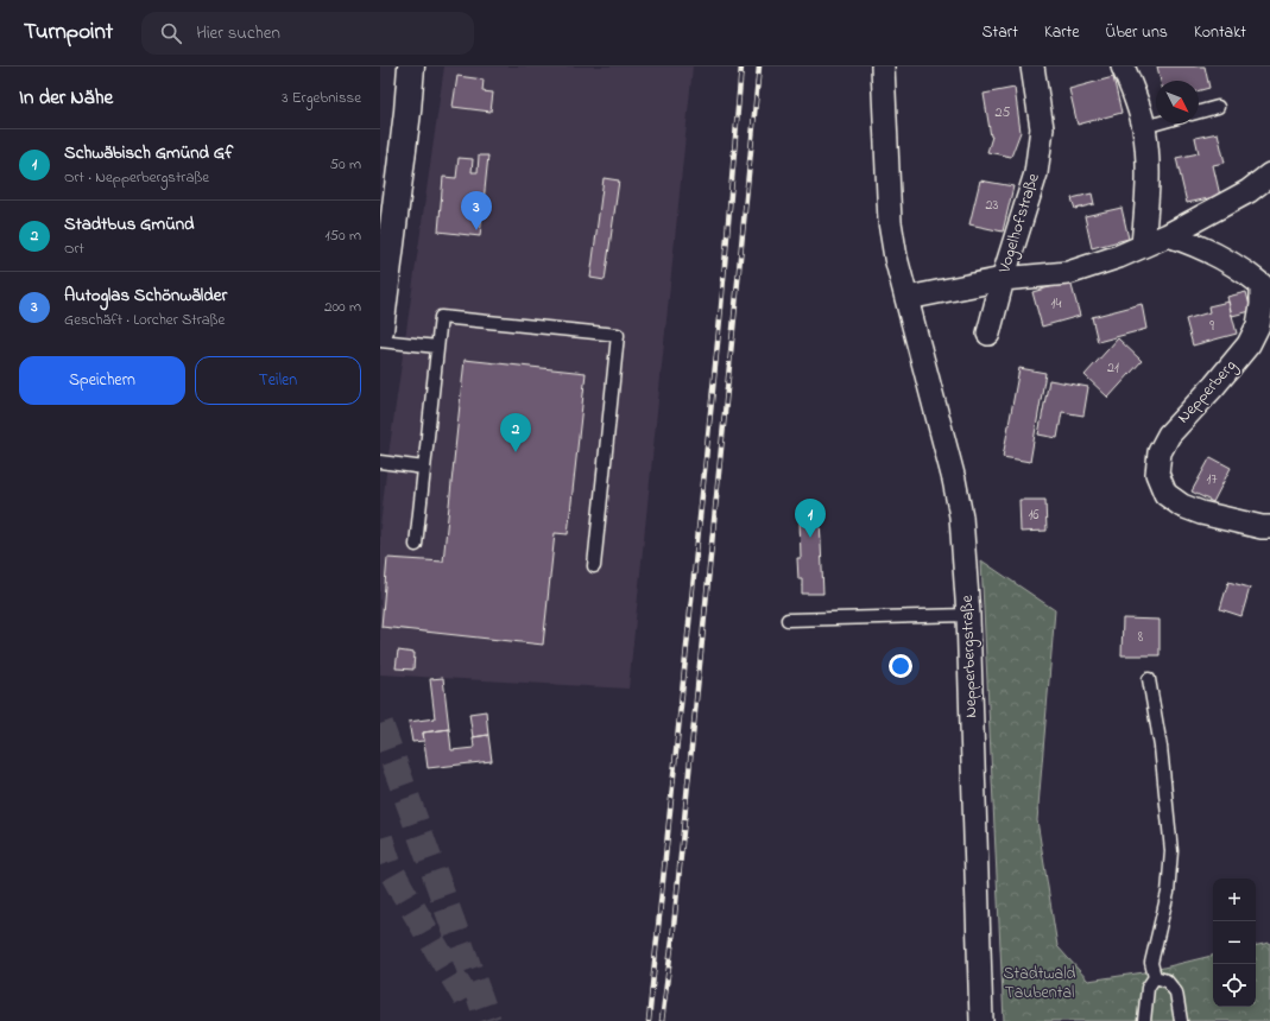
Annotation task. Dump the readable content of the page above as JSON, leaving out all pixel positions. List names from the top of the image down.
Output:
{
  "streets": {
    "street": ["Vogelhofstraße", "Nepperberg", "Nepperbergstraße"]
  },
  "crossings": [
    ["Vogelhofstraße", "Nepperbergstraße"]
  ],
  "parks": ["Stadtwald Taubental"],
  "house_numbers": [
    "25",
    "23",
    "14",
    "9",
    "21",
    "17",
    "16",
    "8"
  ],
  "north": "bottom right",
  "page": {
    "header": "Turnpoint",
    "search": "Hier suchen",
    "nav": [
      "Start",
      "Karte",
      "Über uns",
      "Kontakt"
    ],
    "heading": ["In der Nähe", "3 Ergebnisse"],
    "list": [
      {
        "mark": "1",
        "name": "Schwäbisch Gmünd Gf",
        "note": "Ort · Nepperbergstraße",
        "value": "50 m"
      },
      {
        "mark": "2",
        "name": "Stadtbus Gmünd",
        "note": "Ort",
        "value": "150 m"
      },
      {
        "mark": "3",
        "name": "Autoglas Schönwälder",
        "note": "Geschäft · Lorcher Straße",
        "value": "200 m"
      }
    ],
    "pins": ["3", "2", "1"],
    "buttons": ["Speichern", "Teilen"],
    "map_buttons": ["+", "−"]
  }
}
